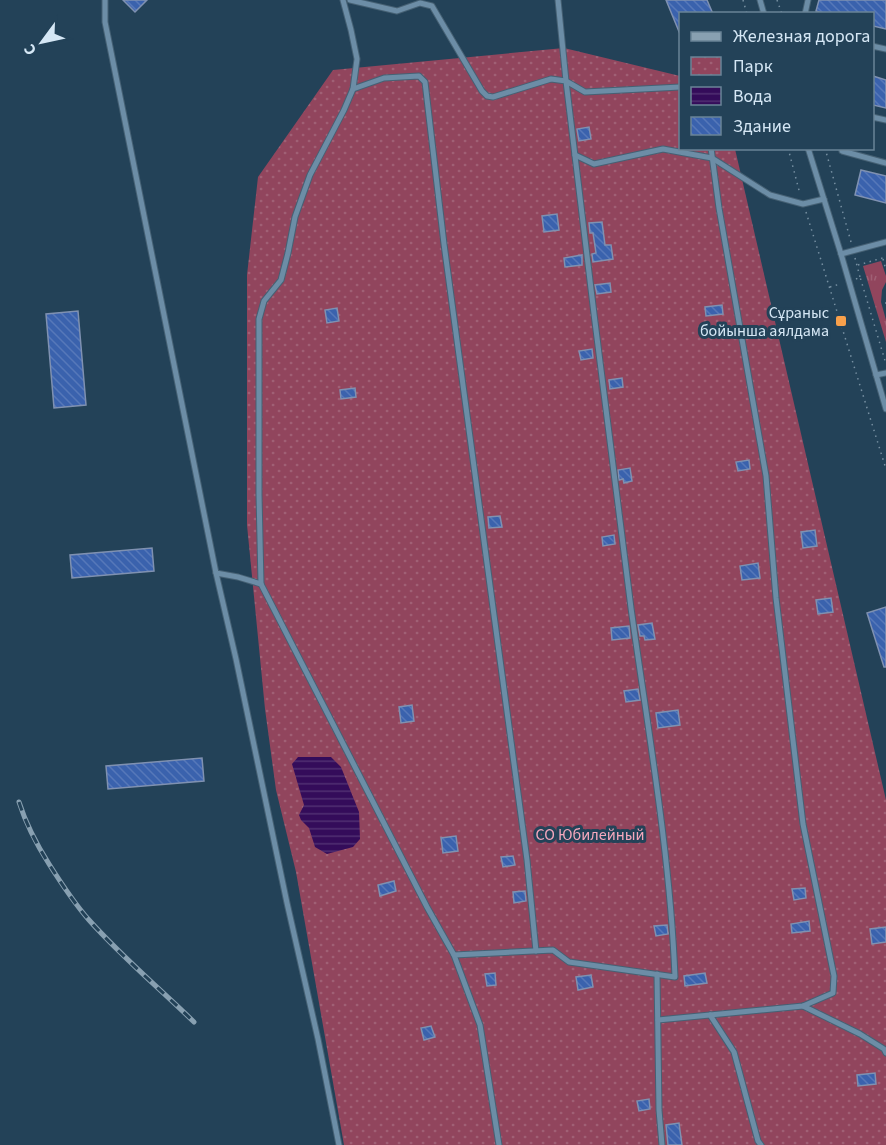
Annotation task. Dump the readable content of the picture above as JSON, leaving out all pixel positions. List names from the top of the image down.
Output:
{
  "parks": ["СО Юбилейный"],
  "places": {
    "transit": ["Сұраныс бойынша аялдама"]
  },
  "legend": [
    "Железная дорога",
    "Парк",
    "Вода",
    "Здание"
  ],
  "north": "bottom left"
}
